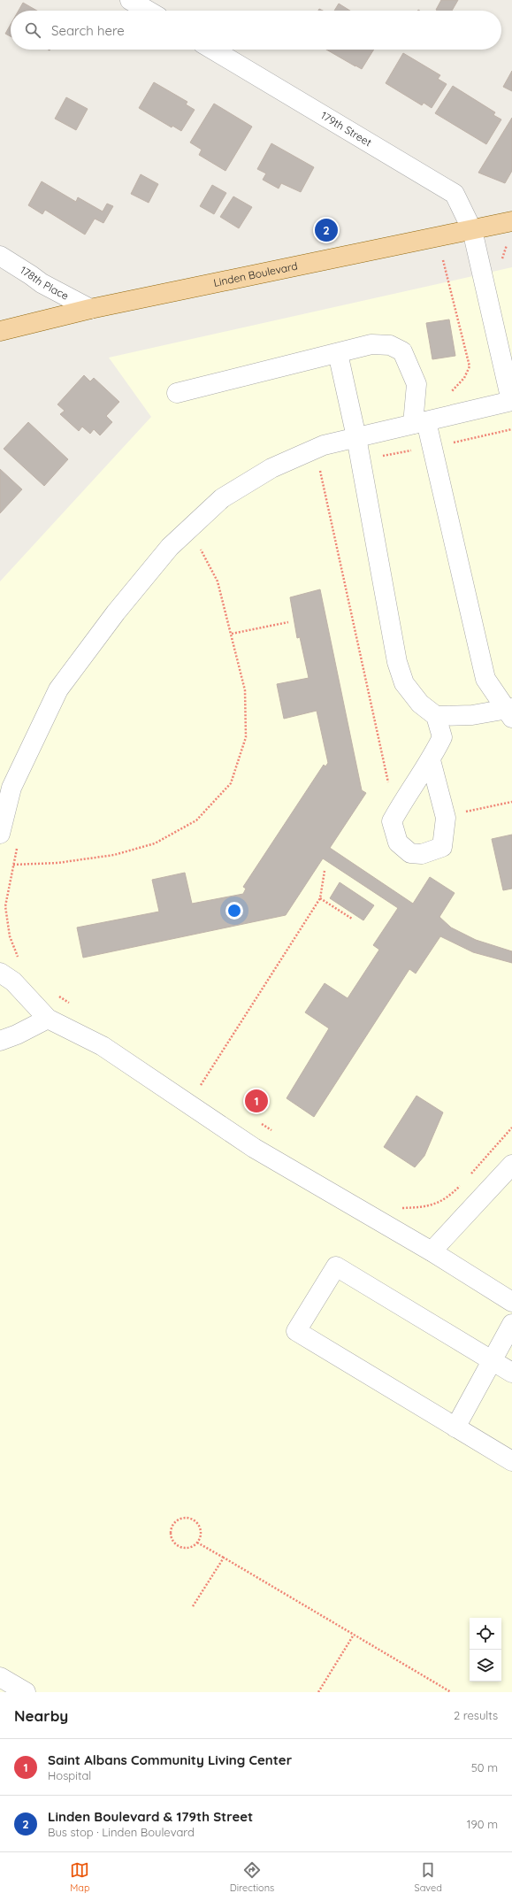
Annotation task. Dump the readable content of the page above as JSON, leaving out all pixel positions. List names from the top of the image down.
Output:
{
  "streets": {
    "main road": ["Linden Boulevard"],
    "street": ["179th Street", "178th Place"]
  },
  "crossings": [
    ["179th Street", "Linden Boulevard"],
    ["Linden Boulevard", "178th Place"]
  ],
  "page": {
    "search": "Search here",
    "pins": ["2", "1"],
    "heading": ["Nearby", "2 results"],
    "list": [
      {
        "mark": "1",
        "name": "Saint Albans Community Living Center",
        "note": "Hospital",
        "value": "50 m"
      },
      {
        "mark": "2",
        "name": "Linden Boulevard & 179th Street",
        "note": "Bus stop · Linden Boulevard",
        "value": "190 m"
      }
    ],
    "nav": ["Map", "Directions", "Saved"]
  }
}
